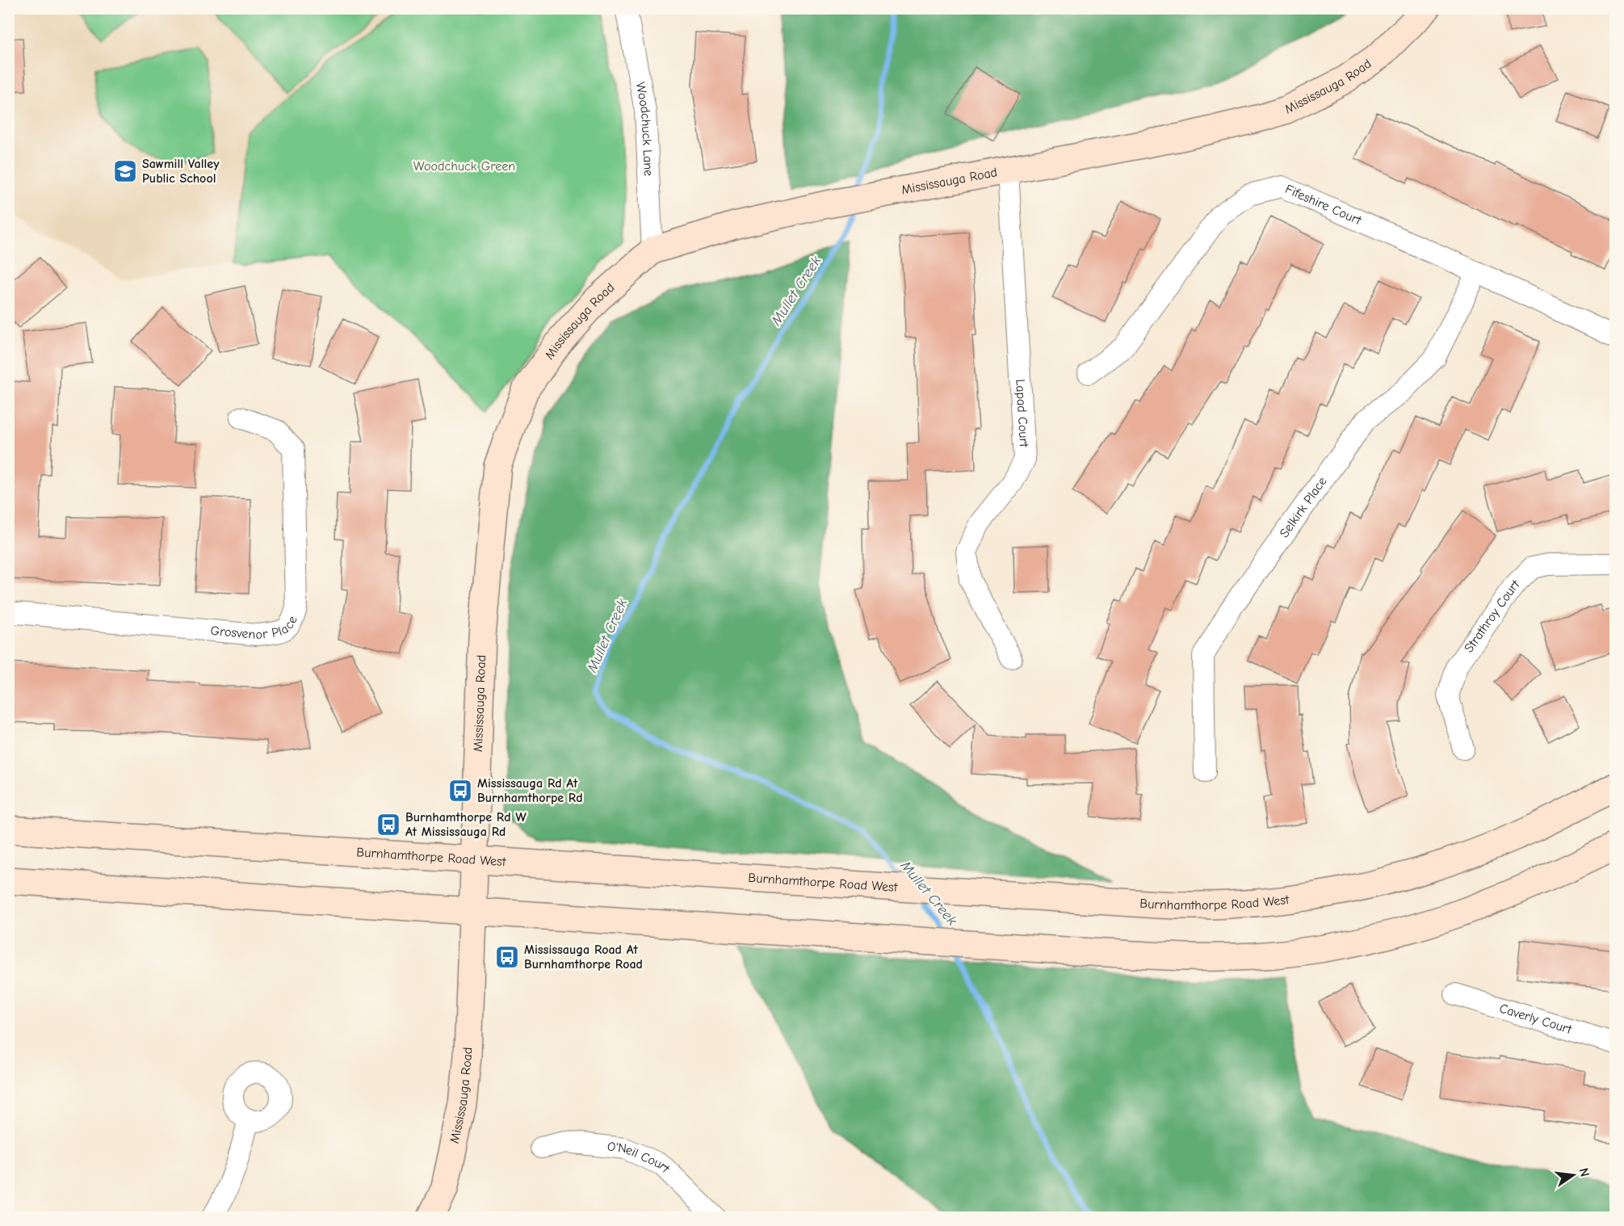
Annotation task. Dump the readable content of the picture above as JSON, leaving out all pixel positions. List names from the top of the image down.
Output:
{
  "streets": {
    "main road": ["Mississauga Road", "Burnhamthorpe Road West"],
    "street": [
      "Woodchuck Lane",
      "Fifeshire Court",
      "Lapad Court",
      "Selkirk Place",
      "Strathroy Court",
      "Grosvenor Place",
      "Caverly Court",
      "O'Neil Court"
    ]
  },
  "crossings": [
    ["Mississauga Road", "Woodchuck Lane"],
    ["Mississauga Road", "Lapad Court"],
    ["Mississauga Road", "Burnhamthorpe Road West"],
    ["Fifeshire Court", "Selkirk Place"]
  ],
  "water": ["Mullet Creek"],
  "parks": ["Woodchuck Green"],
  "places": {
    "school or university": ["Sawmill Valley Public School"],
    "bus stop": ["Mississauga Rd At Burnhamthorpe Rd", "Burnhamthorpe Rd W At Mississauga Rd", "Mississauga Road At Burnhamthorpe Road"]
  },
  "north": "right"
}
